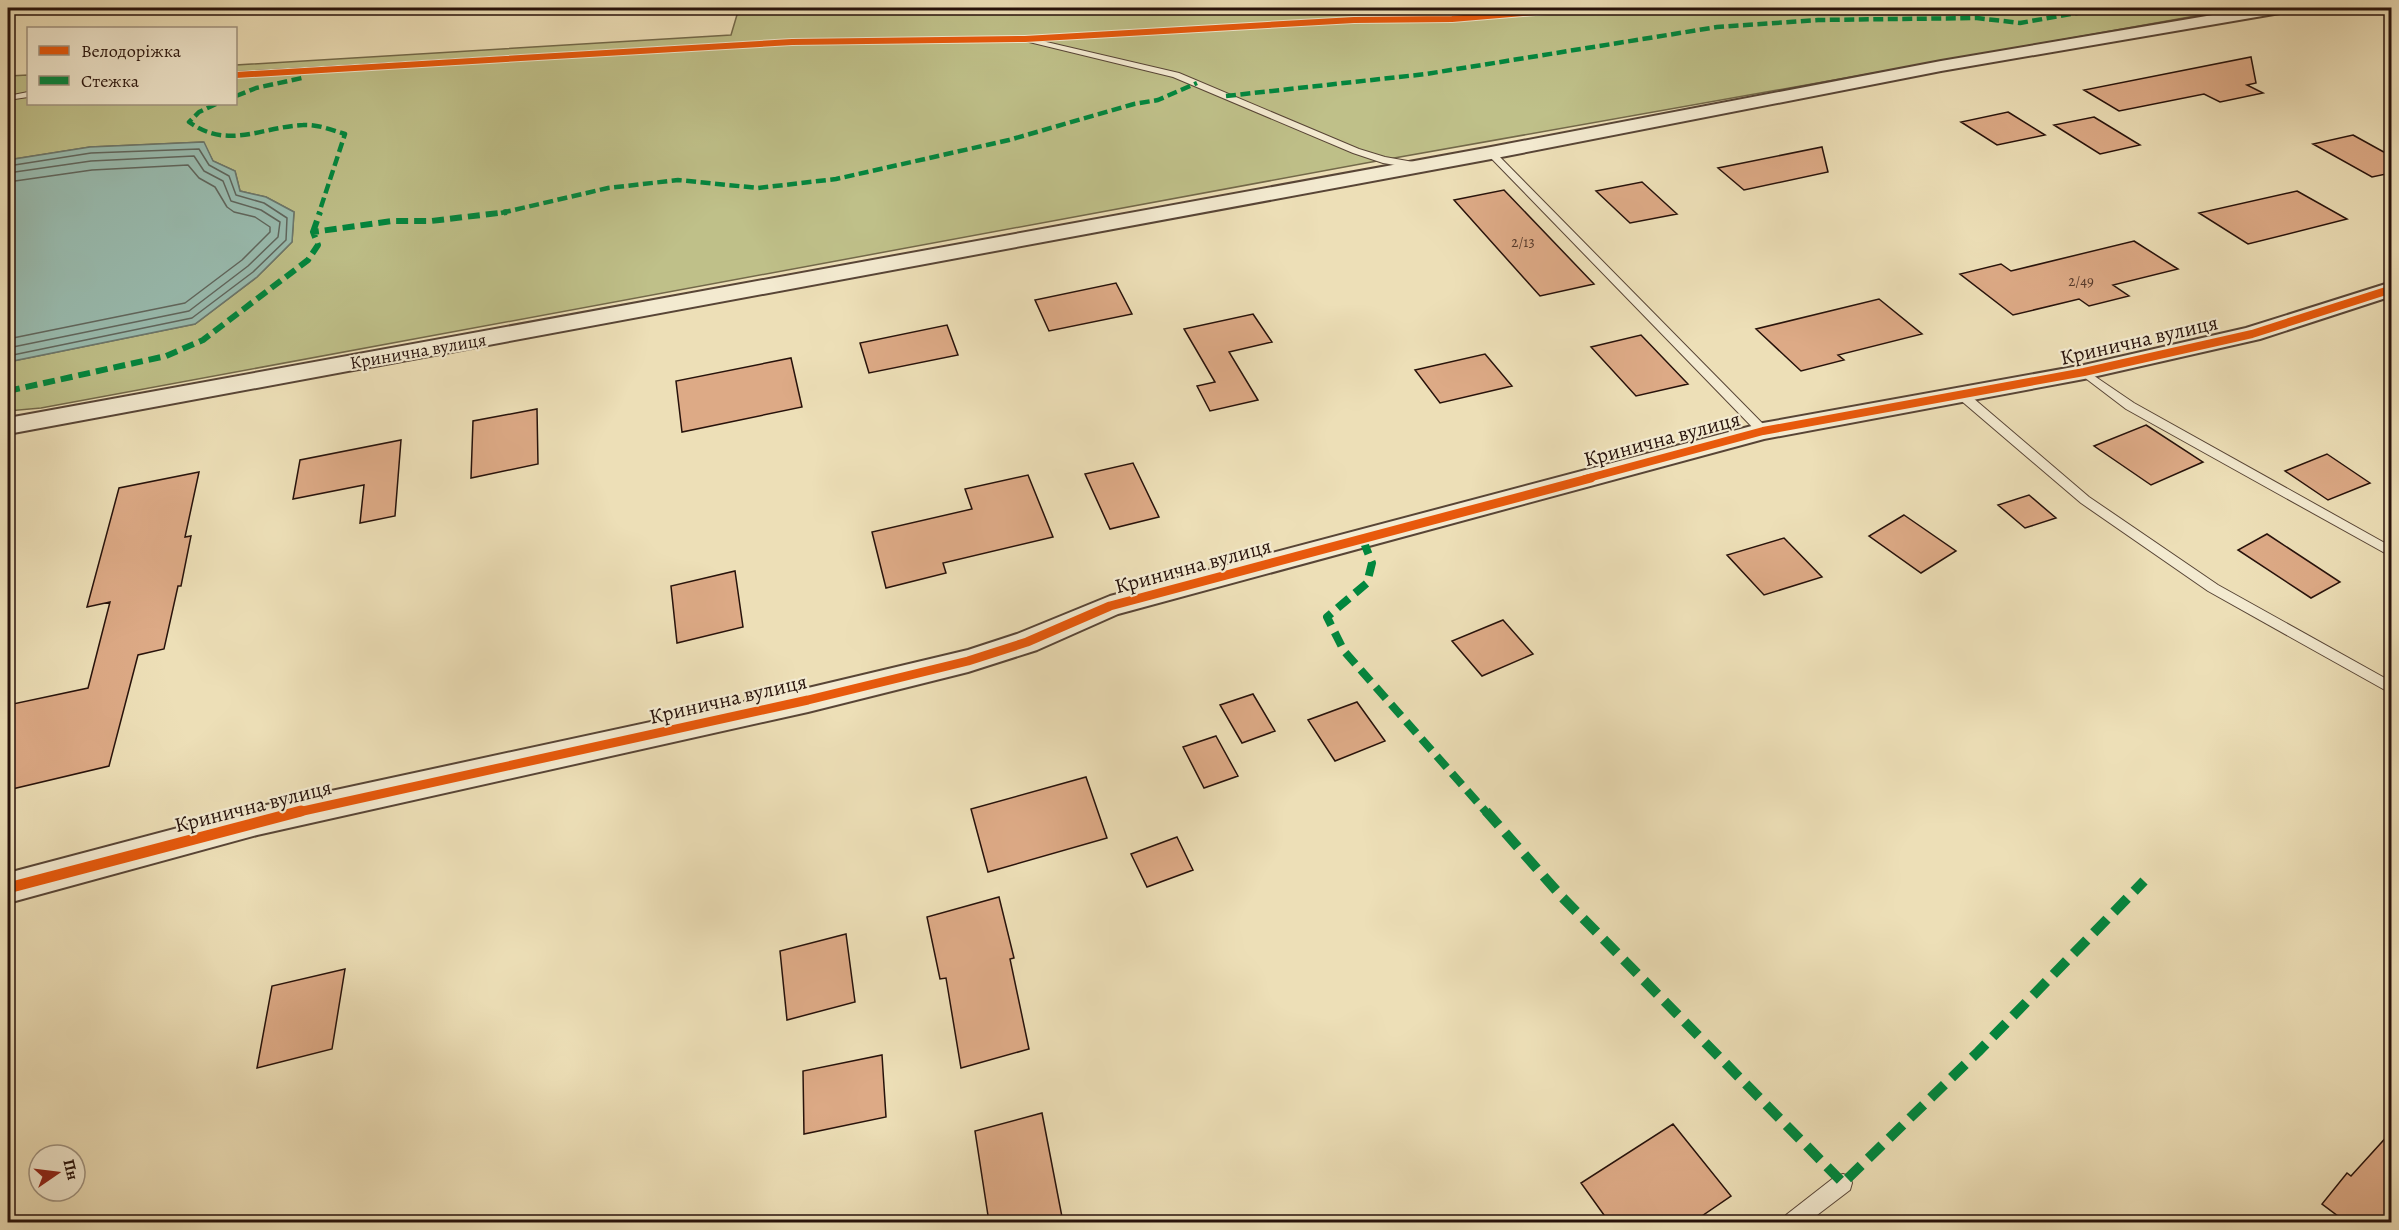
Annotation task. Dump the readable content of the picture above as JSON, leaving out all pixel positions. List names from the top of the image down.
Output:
{
  "streets": {
    "street": ["Кринична вулиця"]
  },
  "house_numbers": ["2/13", "2/49"],
  "legend": ["Велодоріжка", "Стежка"],
  "north": "right"
}
